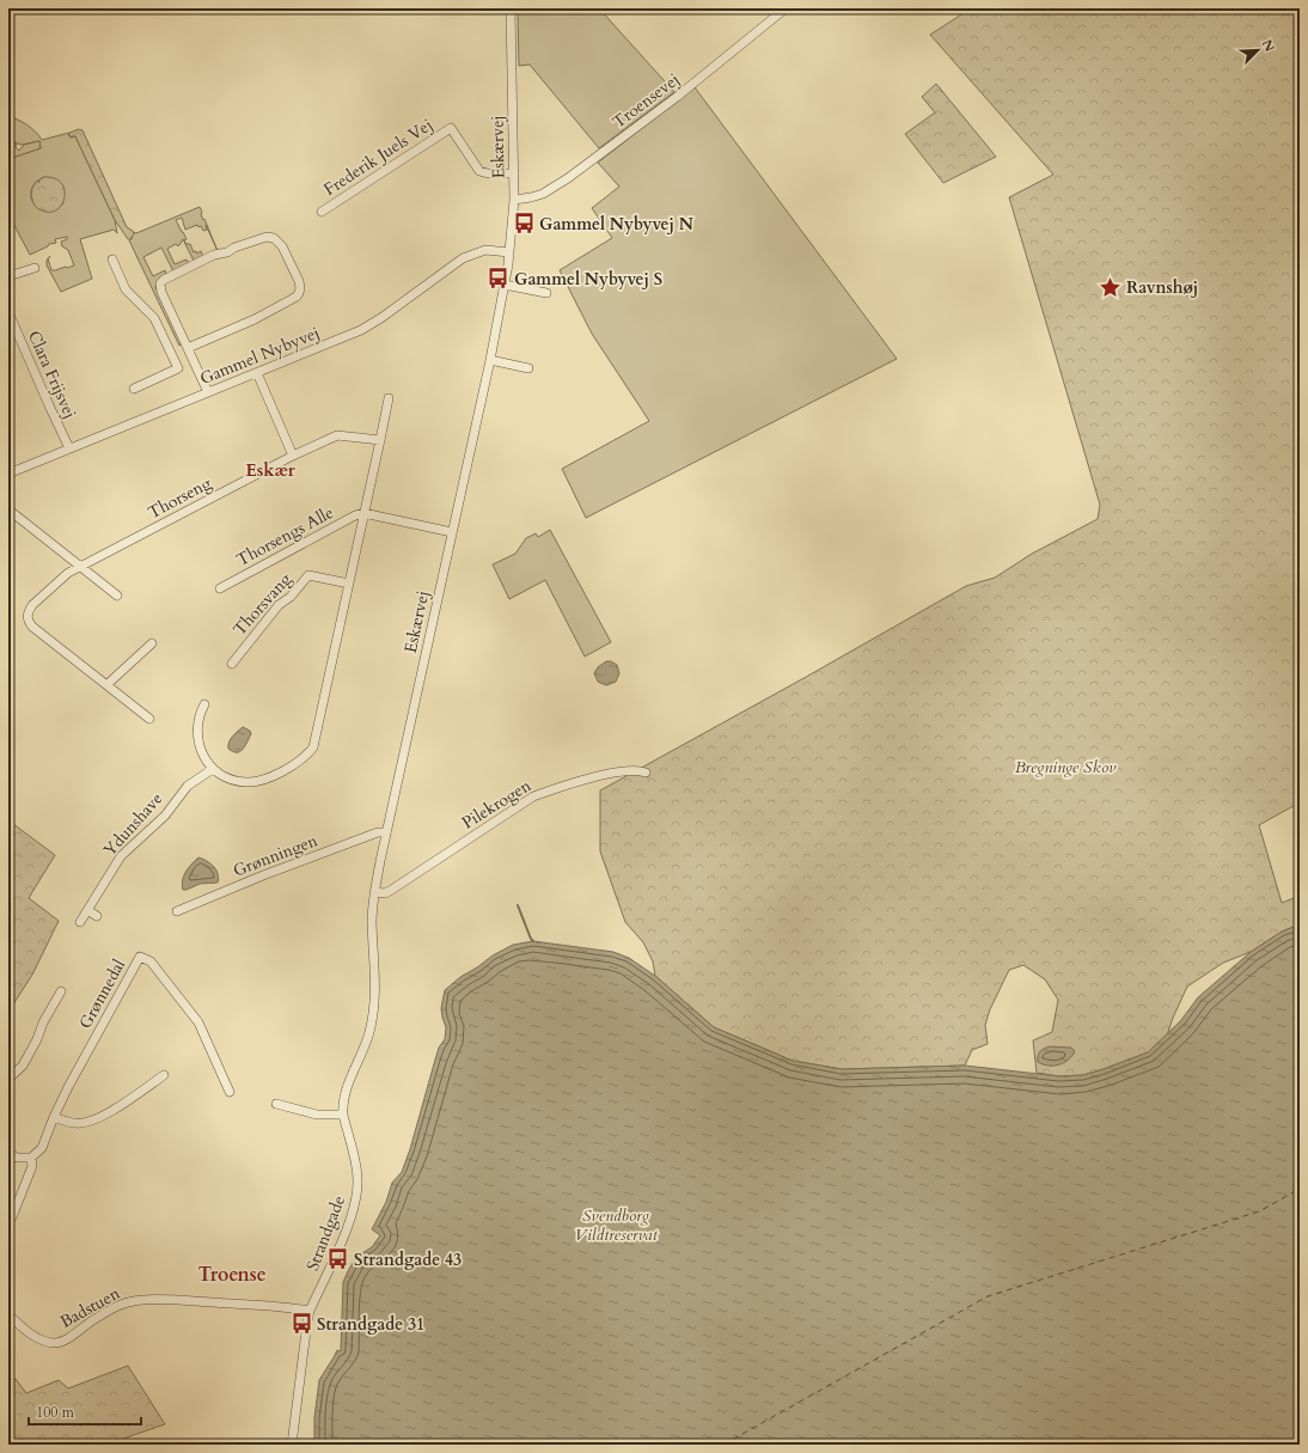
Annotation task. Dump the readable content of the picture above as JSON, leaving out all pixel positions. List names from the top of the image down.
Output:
{
  "streets": {
    "street": [
      "Troensevej",
      "Eskærvej",
      "Frederik Juels Vej",
      "Gammel Nybyvej",
      "Clara Frijsvej",
      "Thorseng",
      "Thorsengs Alle",
      "Thorsvang",
      "Pilekrogen",
      "Ydunshave",
      "Grønningen",
      "Grønnedal",
      "Strandgade",
      "Badstuen"
    ]
  },
  "crossings": [
    ["Troensevej", "Eskærvej"],
    ["Eskærvej", "Frederik Juels Vej"],
    ["Eskærvej", "Gammel Nybyvej"],
    ["Eskærvej", "Pilekrogen"],
    ["Eskærvej", "Grønningen"],
    ["Eskærvej", "Strandgade"],
    ["Gammel Nybyvej", "Clara Frijsvej"],
    ["Pilekrogen", "Strandgade"],
    ["Strandgade", "Badstuen"]
  ],
  "districts": ["Eskær", "Troense"],
  "parks": ["Bregninge Skov", "Svendborg Vildtreservat"],
  "places": {
    "bus stop": [
      "Gammel Nybyvej N",
      "Gammel Nybyvej S",
      "Strandgade 43",
      "Strandgade 31"
    ],
    "place": ["Ravnshøj"]
  },
  "scale_bar": "100 m",
  "north": "top right"
}
